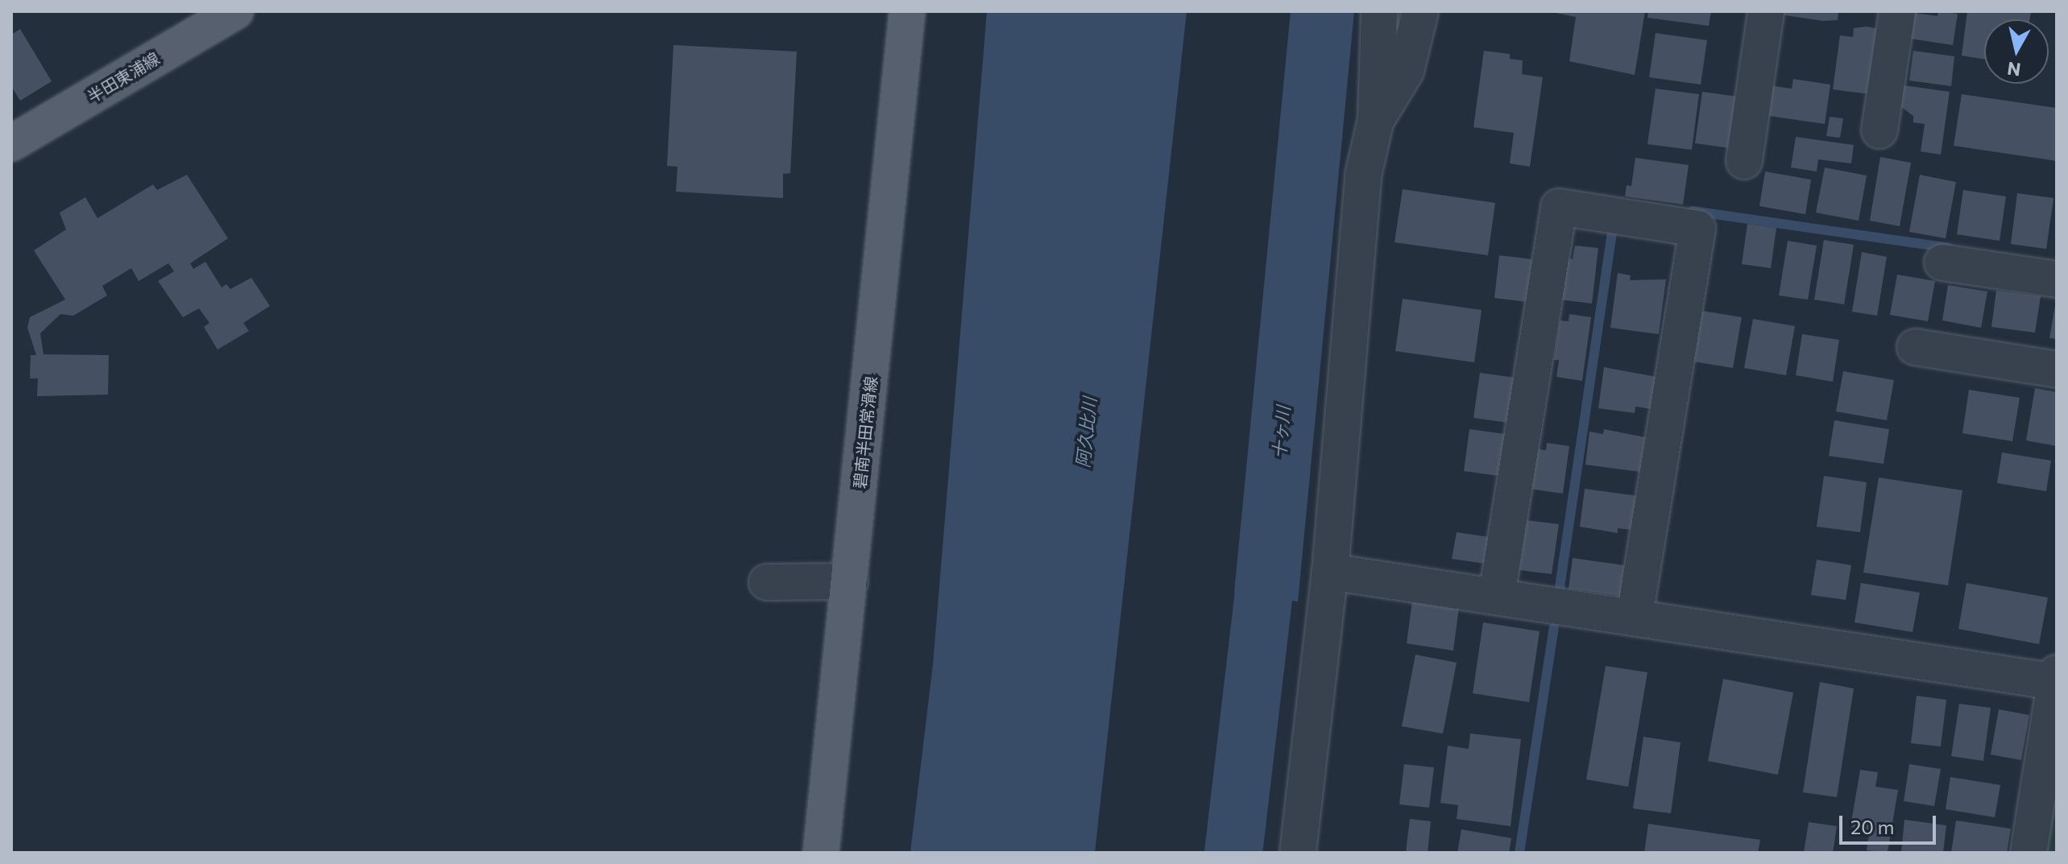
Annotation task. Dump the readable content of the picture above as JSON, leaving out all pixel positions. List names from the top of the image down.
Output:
{
  "streets": {
    "main road": ["半田東浦線", "碧南半田常滑線"]
  },
  "water": ["阿久比川", "十ヶ川"],
  "scale_bar": "20 m",
  "north": "bottom"
}
